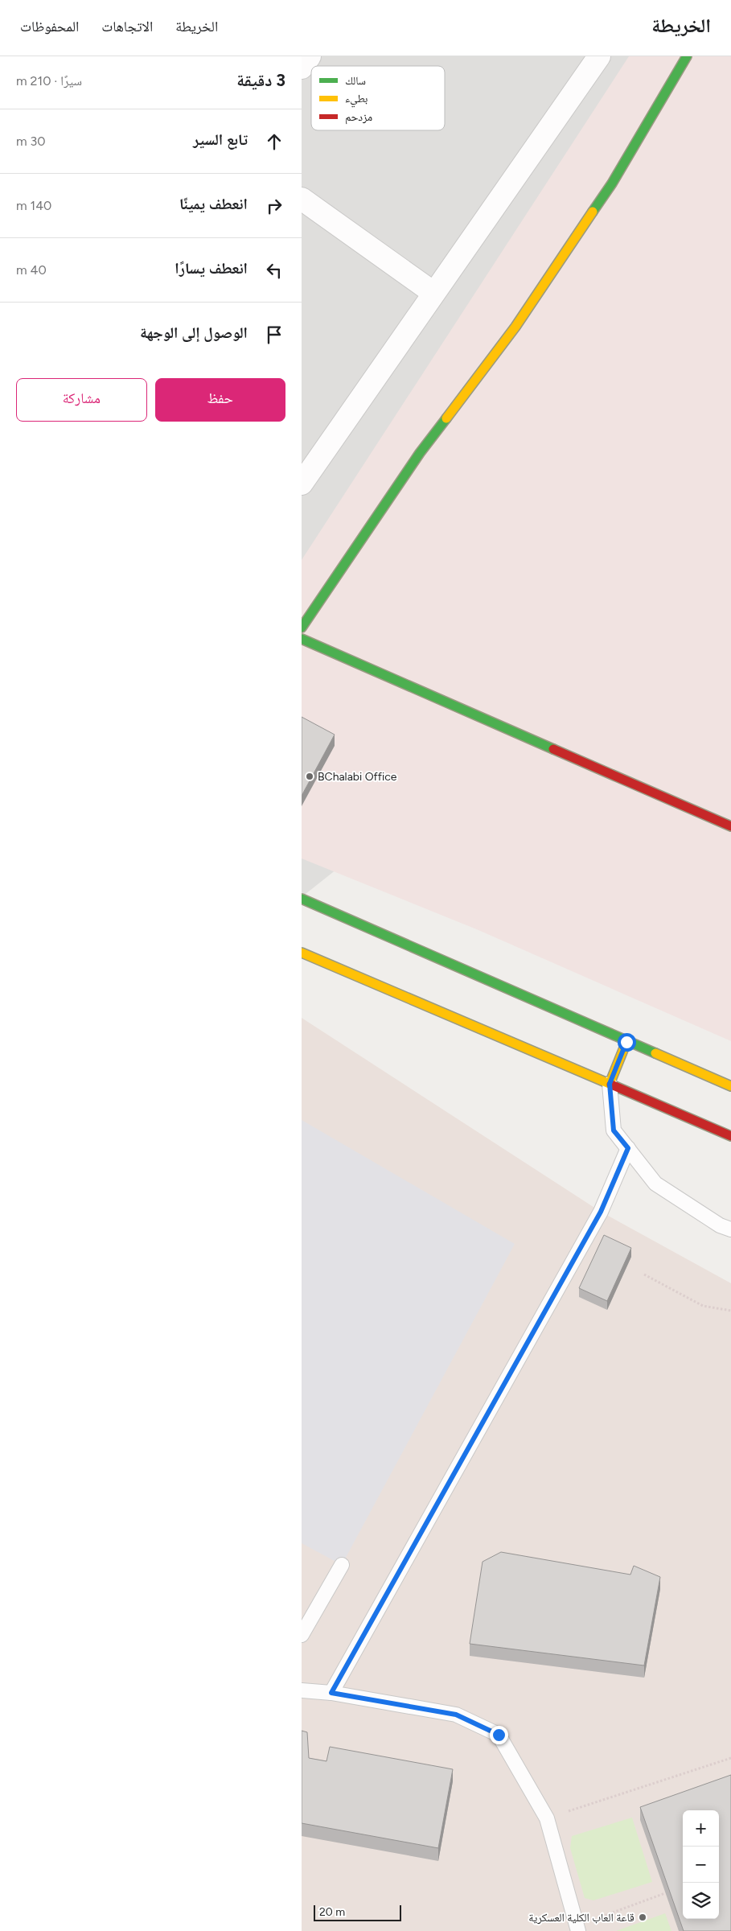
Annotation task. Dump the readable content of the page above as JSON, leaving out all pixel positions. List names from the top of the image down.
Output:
{
  "places": ["BChalabi Office", "قاعة العاب الكلية العسكرية"],
  "legend": ["سالك", "بطيء", "مزدحم"],
  "scale_bar": "20 m",
  "page": {
    "header": "الخريطة",
    "nav": ["الخريطة", "الاتجاهات", "المحفوظات"],
    "heading": ["3 دقيقة", "سيرًا · 210 m"],
    "list": [
      ["تابع السير", "30 m"],
      ["انعطف يمينًا", "140 m"],
      ["انعطف يسارًا", "40 m"],
      "الوصول إلى الوجهة"
    ],
    "buttons": ["حفظ", "مشاركة"],
    "map_buttons": ["+", "−"],
    "scale": "20 m"
  }
}
